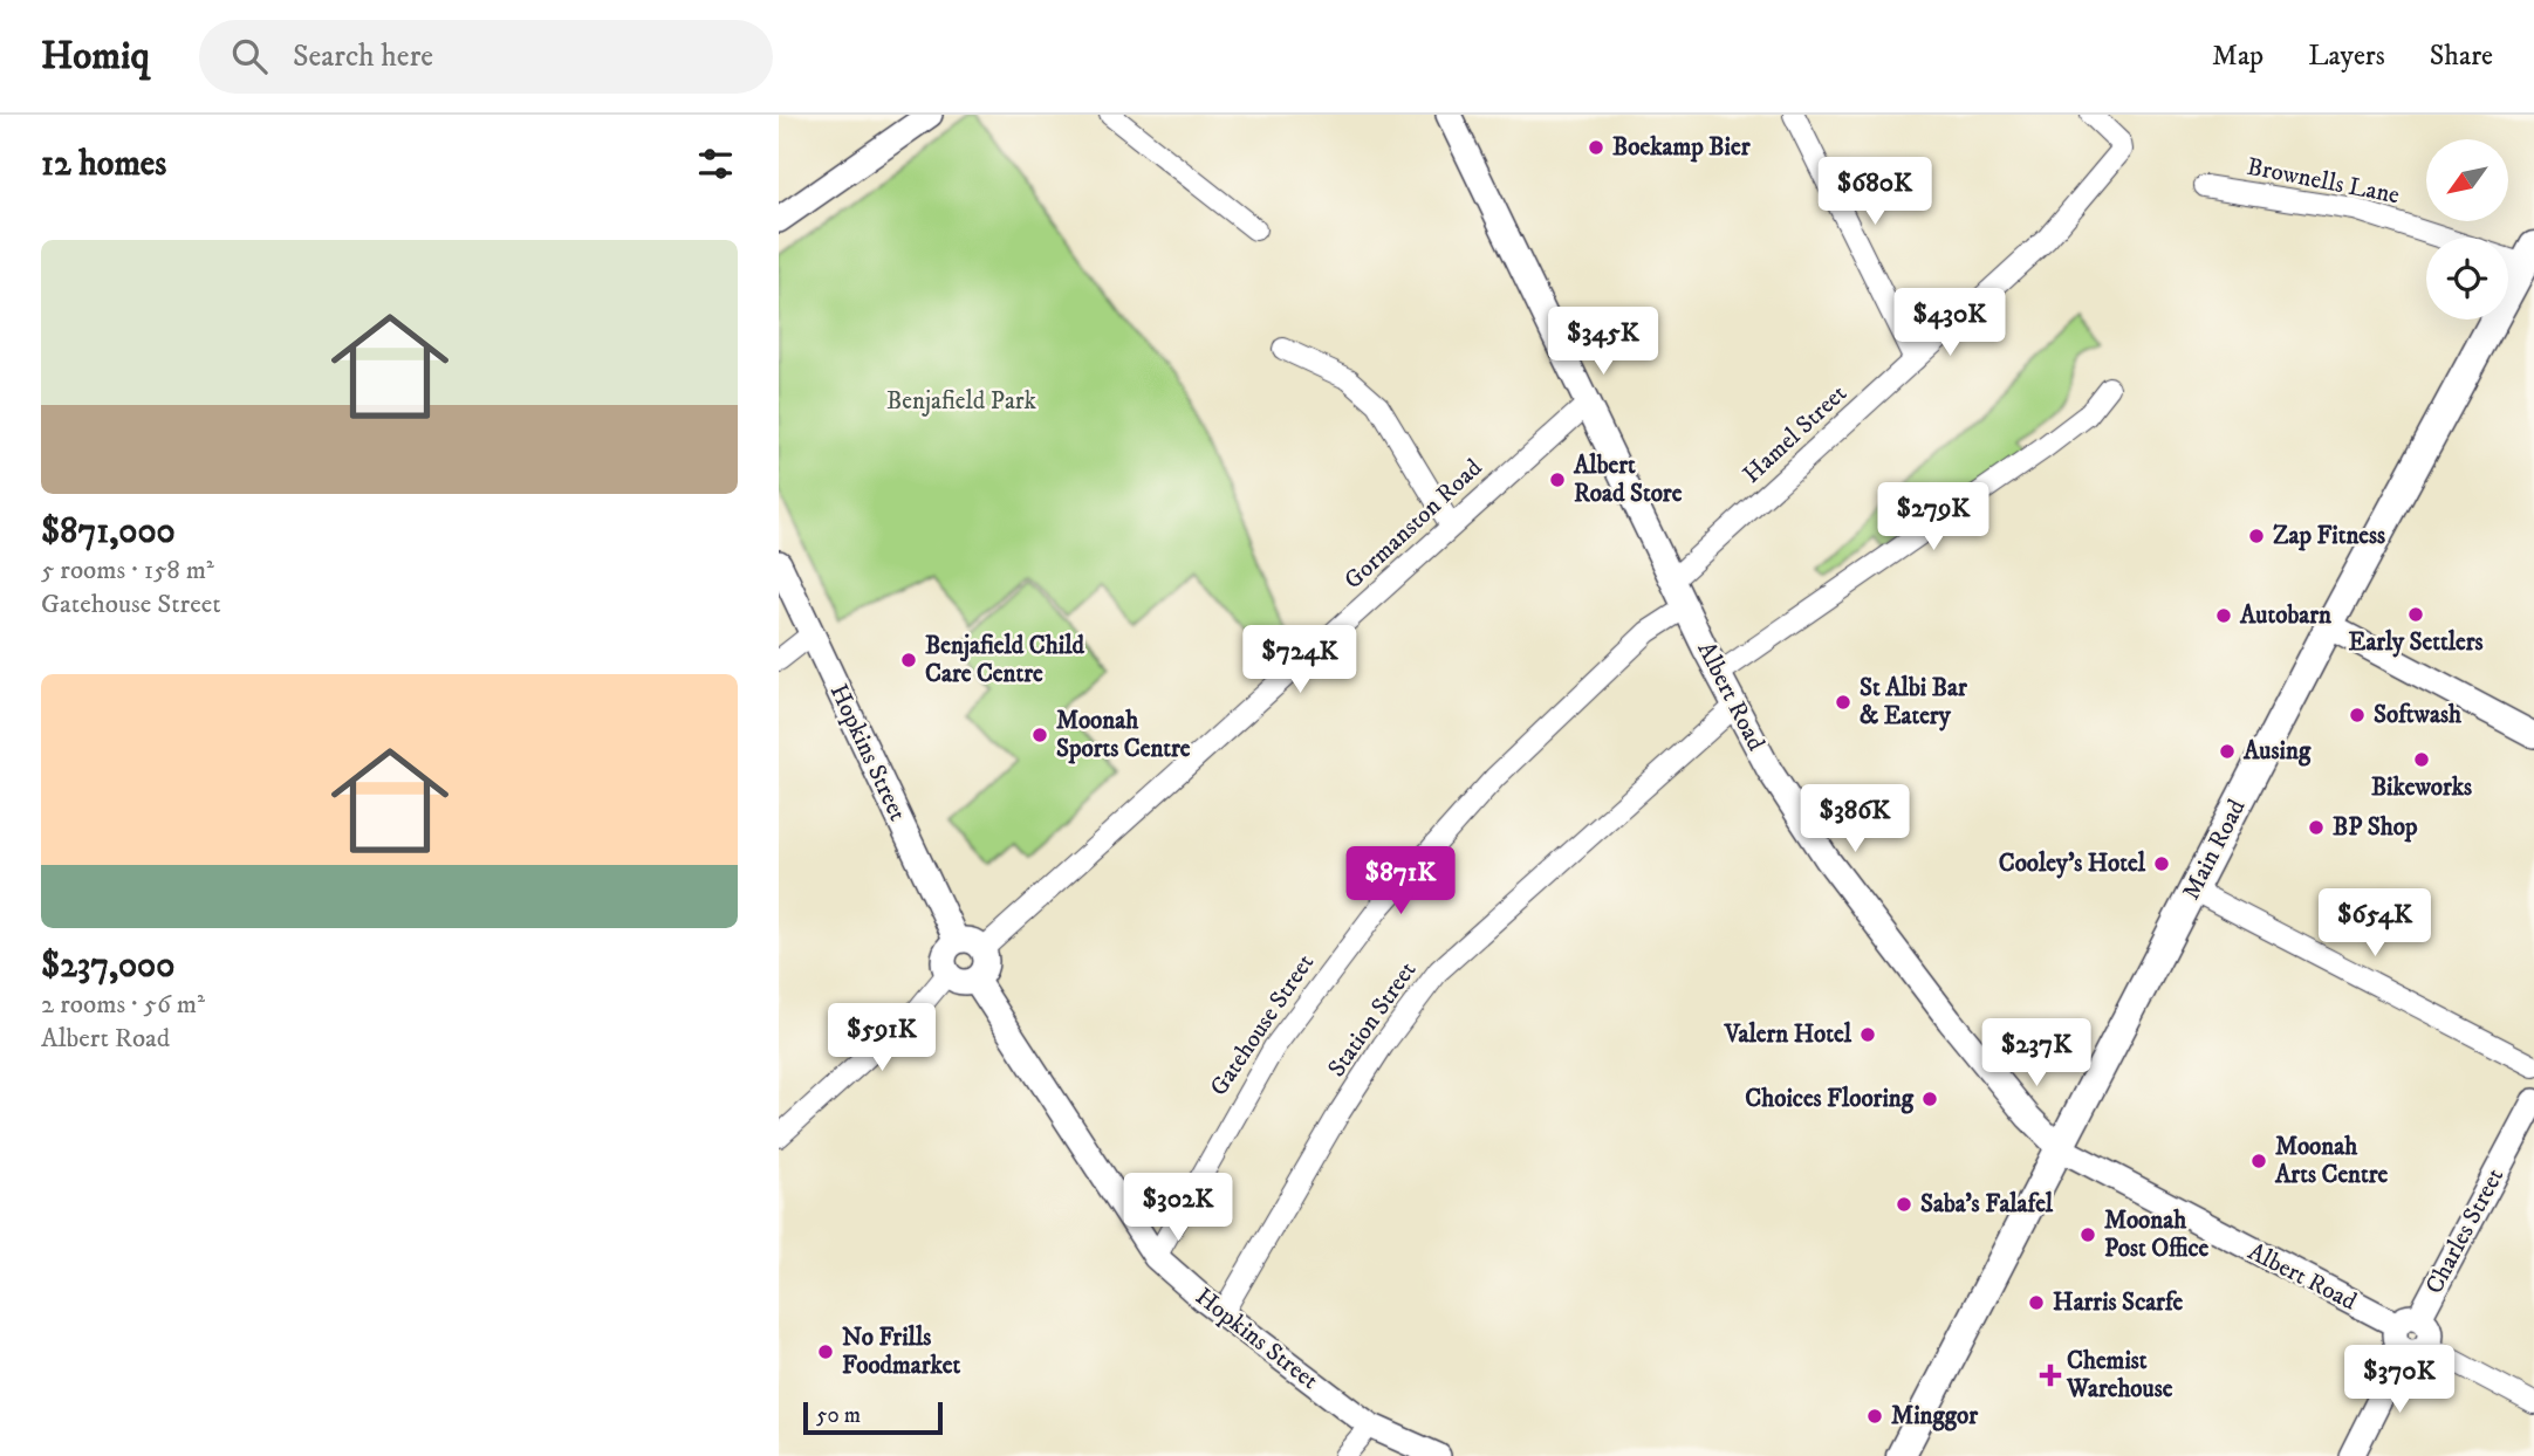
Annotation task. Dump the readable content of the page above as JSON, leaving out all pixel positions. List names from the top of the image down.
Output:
{
  "streets": {
    "main road": ["Main Road"],
    "street": [
      "Brownells Lane",
      "Hamel Street",
      "Gormanston Road",
      "Albert Road",
      "Hopkins Street",
      "Station Street",
      "Gatehouse Street",
      "Charles Street"
    ]
  },
  "crossings": [
    ["Brownells Lane", "Main Road"],
    ["Hamel Street", "Albert Road"],
    ["Gormanston Road", "Albert Road"],
    ["Gormanston Road", "Hopkins Street"],
    ["Albert Road", "Main Road"],
    ["Albert Road", "Station Street"],
    ["Albert Road", "Gatehouse Street"],
    ["Albert Road", "Charles Street"],
    ["Hopkins Street", "Station Street"],
    ["Hopkins Street", "Gatehouse Street"]
  ],
  "parks": ["Benjafield Park"],
  "places": {
    "other": [
      "Boekamp Bier",
      "Albert Road Store",
      "Zap Fitness",
      "Early Settlers",
      "Autobarn",
      "Benjafield Child Care Centre",
      "St Albi Bar & Eatery",
      "Softwash",
      "Moonah Sports Centre",
      "Ausing",
      "Bikeworks",
      "BP Shop",
      "Cooley's Hotel",
      "Valern Hotel",
      "Choices Flooring",
      "Moonah Arts Centre",
      "Saba's Falafel",
      "Moonah Post Office",
      "Harris Scarfe",
      "No Frills Foodmarket",
      "Minggor"
    ],
    "health": ["Chemist Warehouse"]
  },
  "scale_bar": "50 m",
  "north": "bottom left",
  "page": {
    "header": "Homiq",
    "search": "Search here",
    "nav": ["Map", "Layers", "Share"],
    "heading": "12 homes",
    "price": [
      "$680K",
      "$430K",
      "$345K",
      "$279K",
      "$724K",
      "$386K",
      "$871K",
      "$654K",
      "$591K",
      "$237K",
      "$302K",
      "$370K"
    ],
    "list": [
      {
        "name": "$871,000",
        "note": "5 rooms · 158 m² · Gatehouse Street"
      },
      {
        "name": "$237,000",
        "note": "2 rooms · 56 m² · Albert Road"
      }
    ],
    "scale": "50 m"
  }
}
